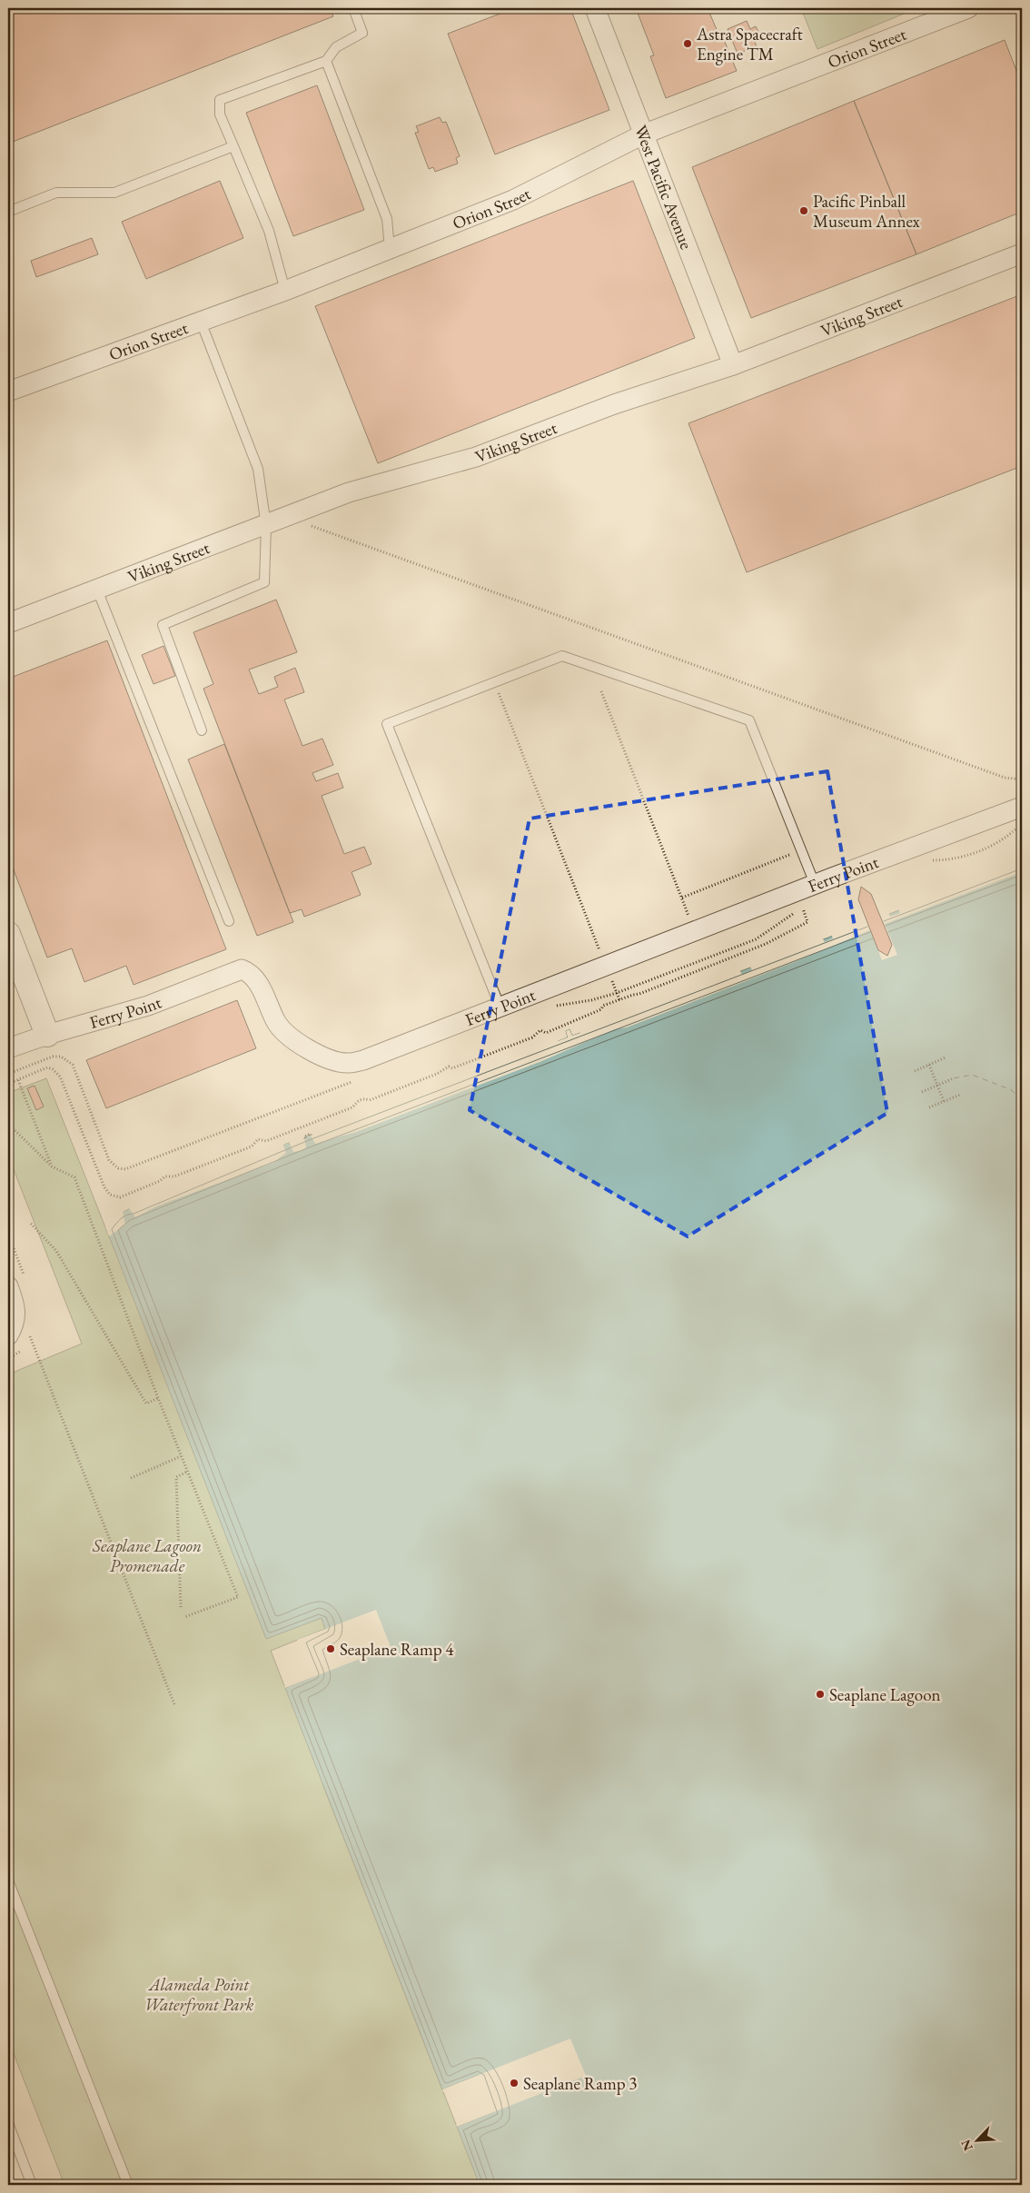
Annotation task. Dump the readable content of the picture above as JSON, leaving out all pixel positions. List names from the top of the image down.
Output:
{
  "streets": {
    "street": [
      "Orion Street",
      "West Pacific Avenue",
      "Viking Street",
      "Ferry Point"
    ]
  },
  "crossings": [
    ["Orion Street", "West Pacific Avenue"],
    ["West Pacific Avenue", "Viking Street"]
  ],
  "parks": ["Seaplane Lagoon Promenade", "Alameda Point Waterfront Park"],
  "places": [
    "Astra Spacecraft Engine TM",
    "Pacific Pinball Museum Annex",
    "Seaplane Ramp 4",
    "Seaplane Lagoon",
    "Seaplane Ramp 3"
  ],
  "north": "bottom left"
}
